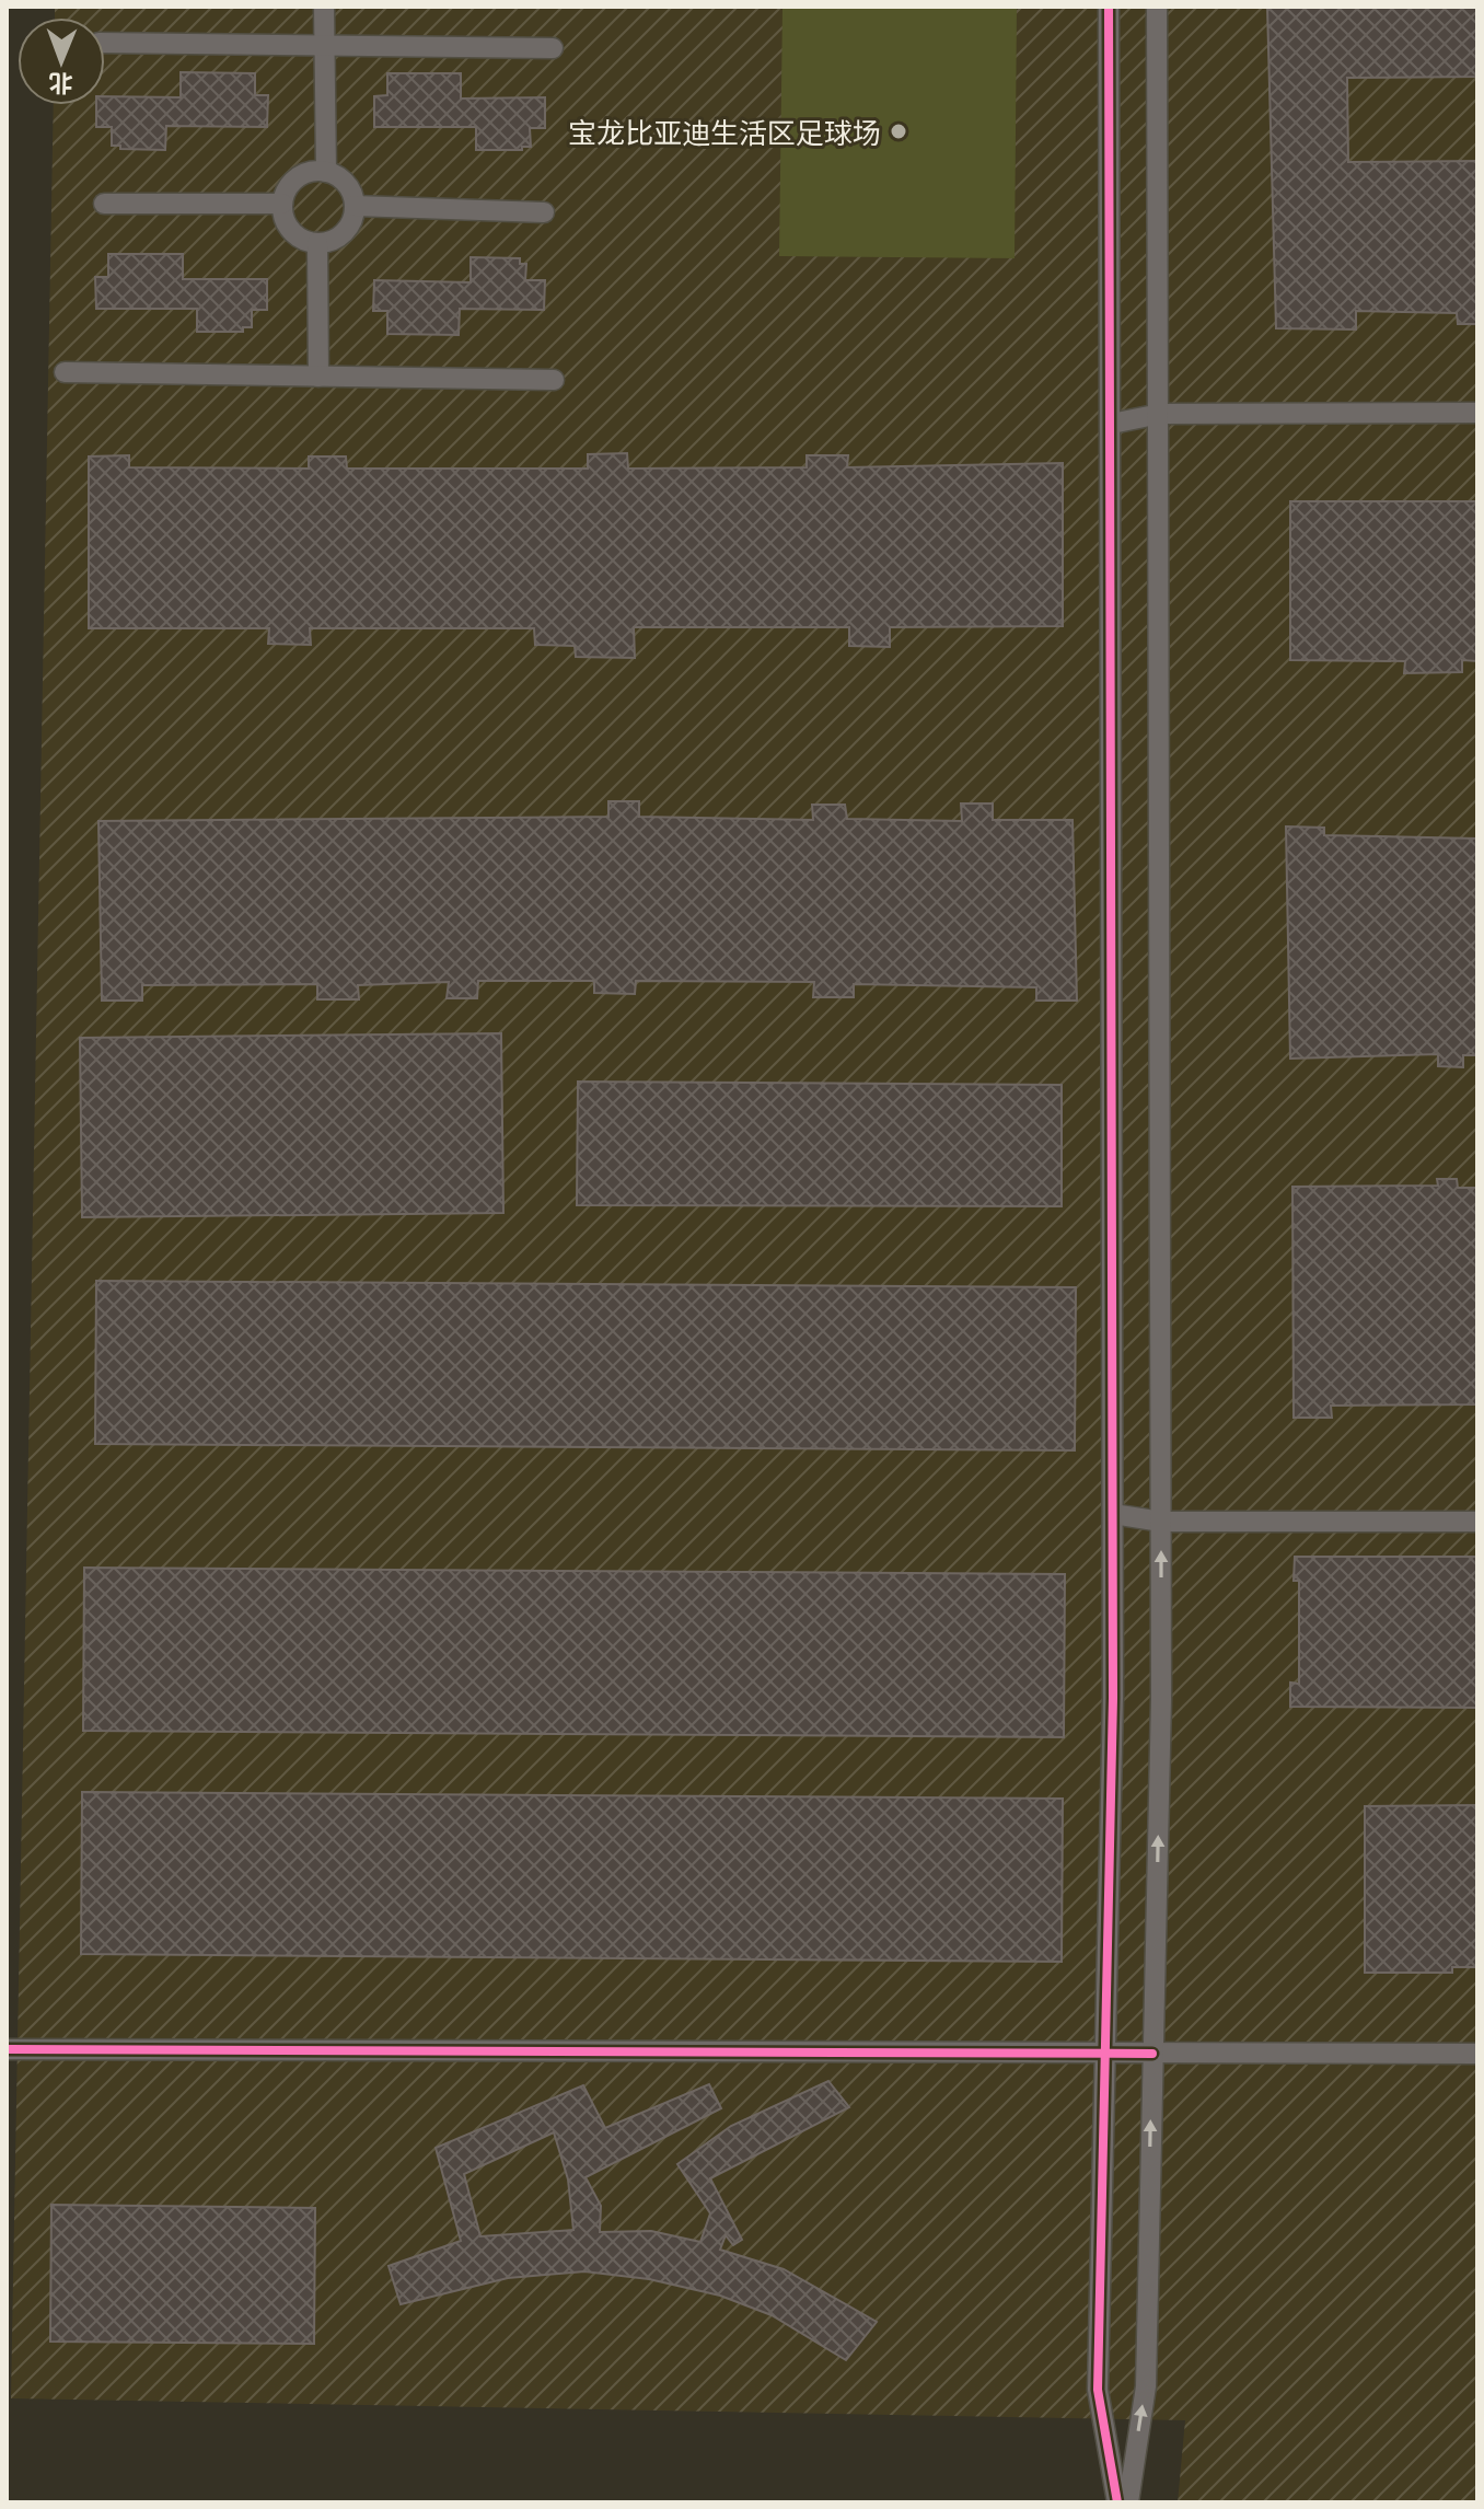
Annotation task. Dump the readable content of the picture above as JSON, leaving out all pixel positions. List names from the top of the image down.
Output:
{
  "places": ["宝龙比亚迪生活区足球场"],
  "north": "bottom"
}
